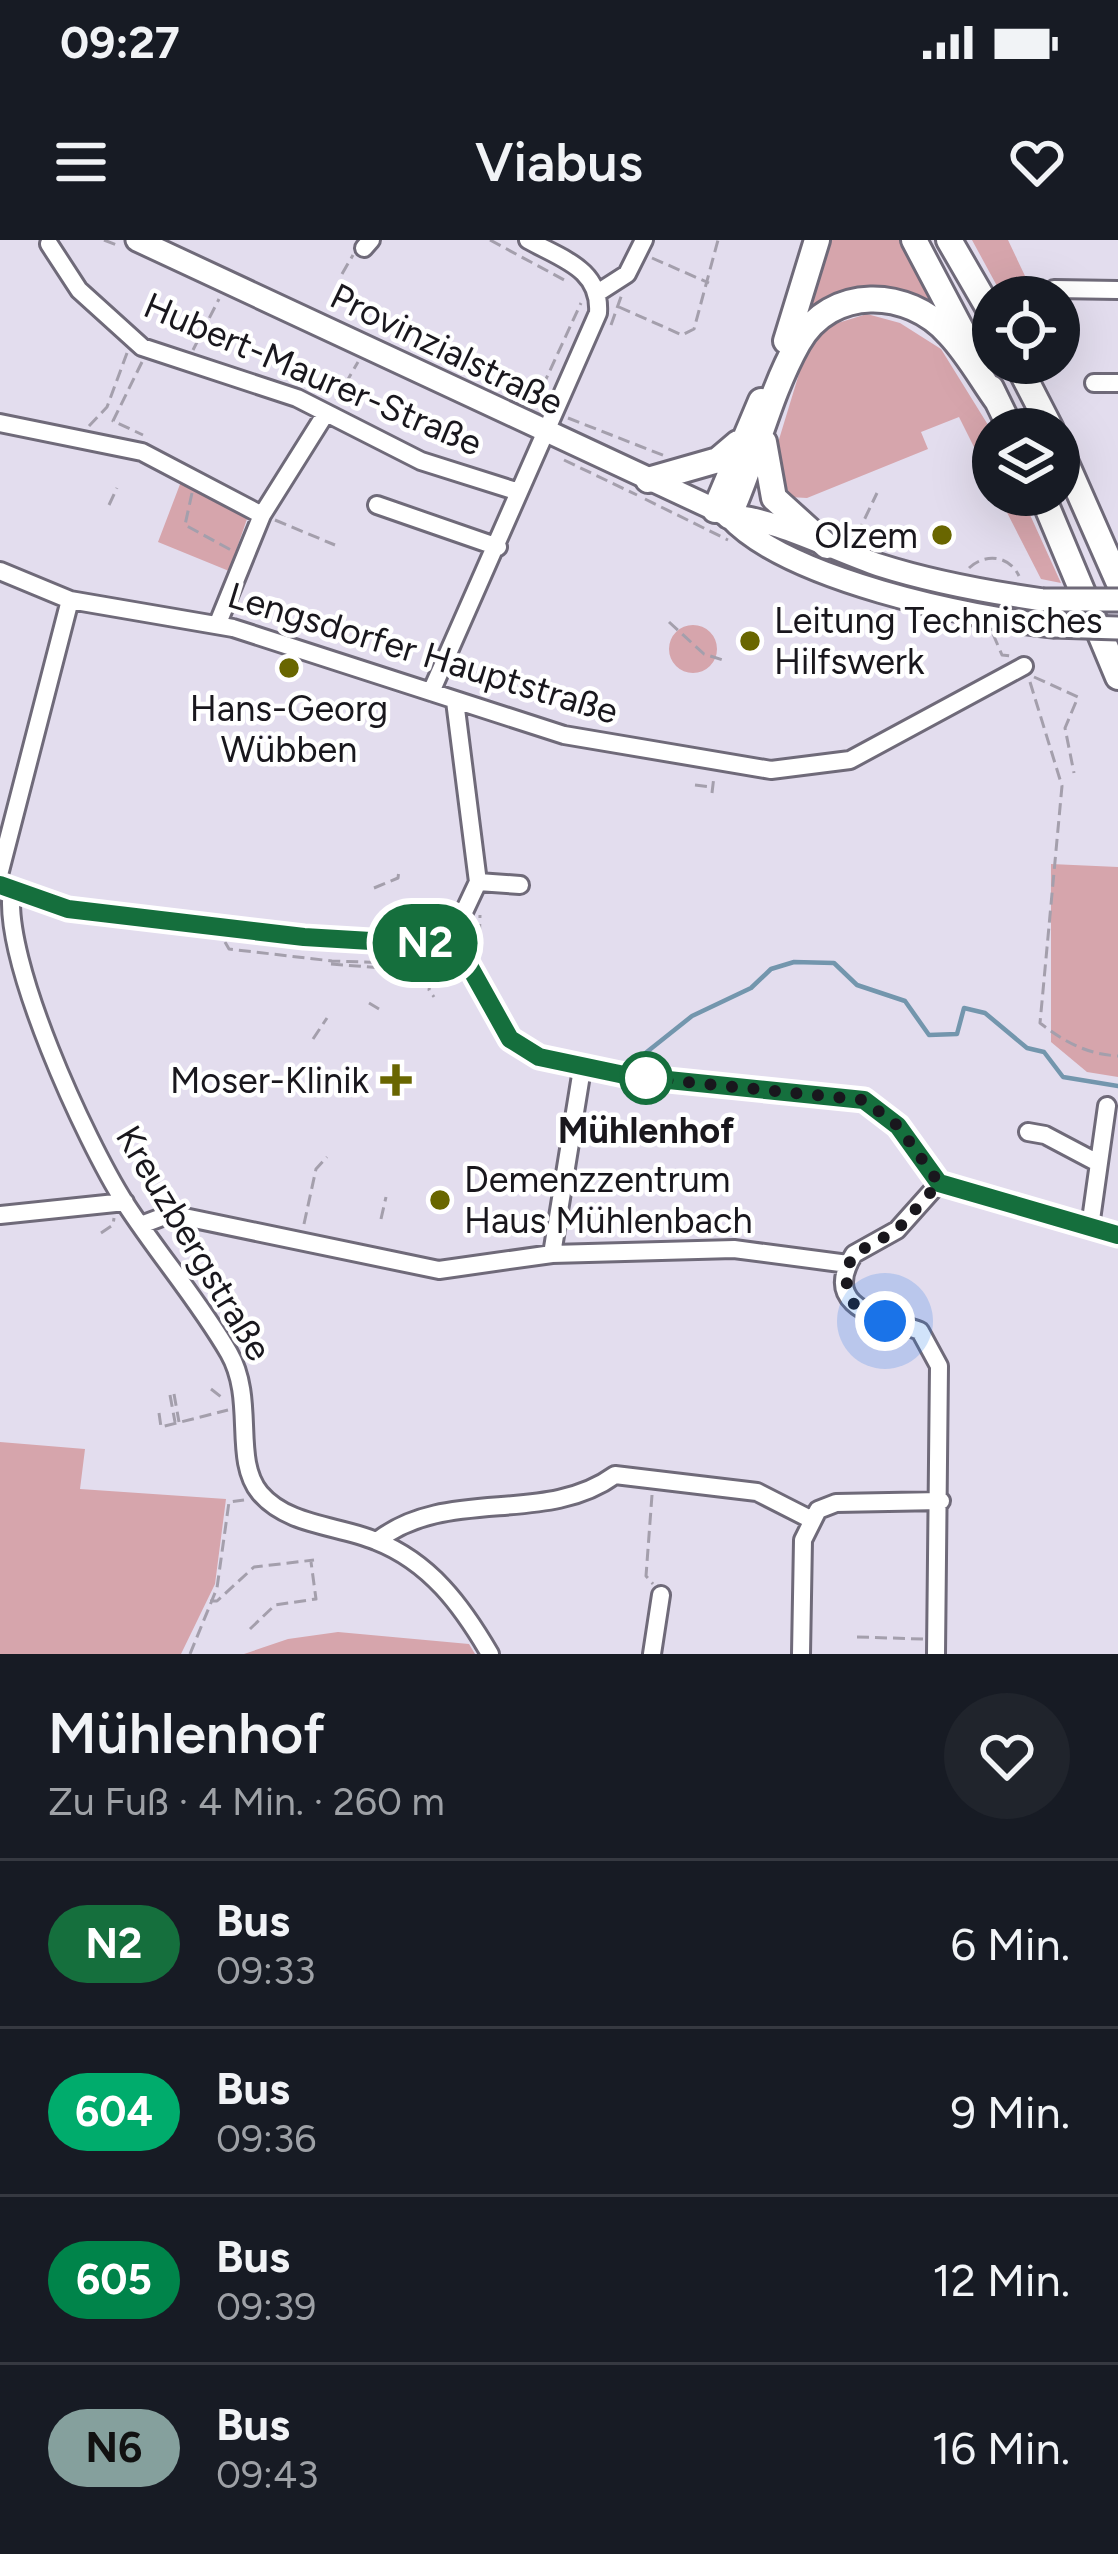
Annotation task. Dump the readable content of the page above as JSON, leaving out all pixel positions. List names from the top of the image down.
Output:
{
  "streets": {
    "main road": ["Provinzialstraße"],
    "street": ["Hubert-Maurer-Straße", "Lengsdorfer Hauptstraße", "Kreuzbergstraße"]
  },
  "places": {
    "other": [
      "Olzem",
      "Leitung Technisches Hilfswerk",
      "Hans-Georg Wübben",
      "Mühlenhof",
      "Demenzzentrum Haus Mühlenbach"
    ],
    "health": ["Moser-Klinik"]
  },
  "lines": ["bus line N2"],
  "page": {
    "status": "09:27",
    "header": "Viabus",
    "on_map": "N2",
    "heading": ["Mühlenhof", "Zu Fuß · 4 Min. · 260 m"],
    "list": [
      {
        "mark": "N2",
        "name": "Bus",
        "note": "09:33",
        "value": "6 Min."
      },
      {
        "mark": "604",
        "name": "Bus",
        "note": "09:36",
        "value": "9 Min."
      },
      {
        "mark": "605",
        "name": "Bus",
        "note": "09:39",
        "value": "12 Min."
      },
      {
        "mark": "N6",
        "name": "Bus",
        "note": "09:43",
        "value": "16 Min."
      }
    ]
  }
}
